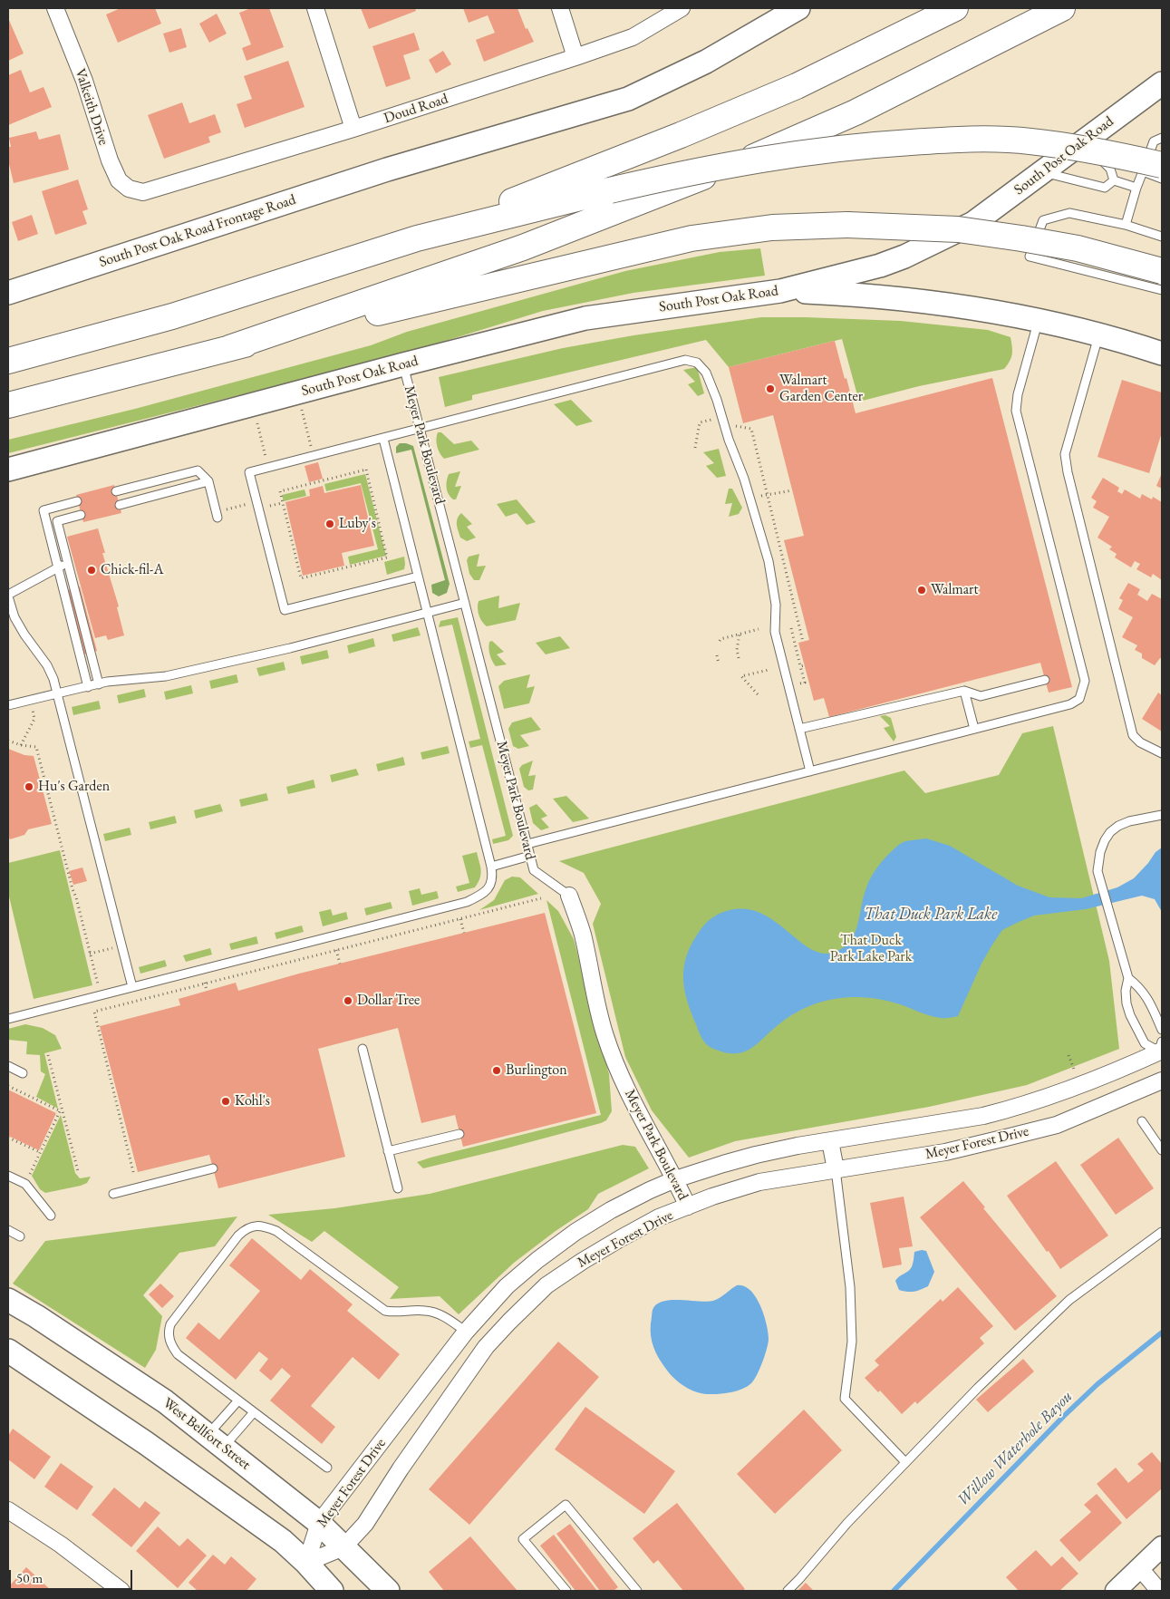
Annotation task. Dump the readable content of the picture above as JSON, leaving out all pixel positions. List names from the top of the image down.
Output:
{
  "streets": {
    "main road": ["South Post Oak Road", "South Post Oak Road Frontage Road", "West Bellfort Street"],
    "street": [
      "Valkeith Drive",
      "Doud Road",
      "Meyer Park Boulevard",
      "Meyer Forest Drive"
    ]
  },
  "crossings": [
    ["Valkeith Drive", "Doud Road"],
    ["South Post Oak Road", "Meyer Park Boulevard"],
    ["Meyer Park Boulevard", "Meyer Forest Drive"],
    ["Meyer Forest Drive", "West Bellfort Street"]
  ],
  "water": ["That Duck Park Lake", "Willow Waterhole Bayou"],
  "parks": ["That Duck Park Lake Park"],
  "places": [
    "Walmart Garden Center",
    "Luby's",
    "Chick-fil-A",
    "Walmart",
    "Hu's Garden",
    "Dollar Tree",
    "Burlington",
    "Kohl's"
  ],
  "scale_bar": "50 m"
}
